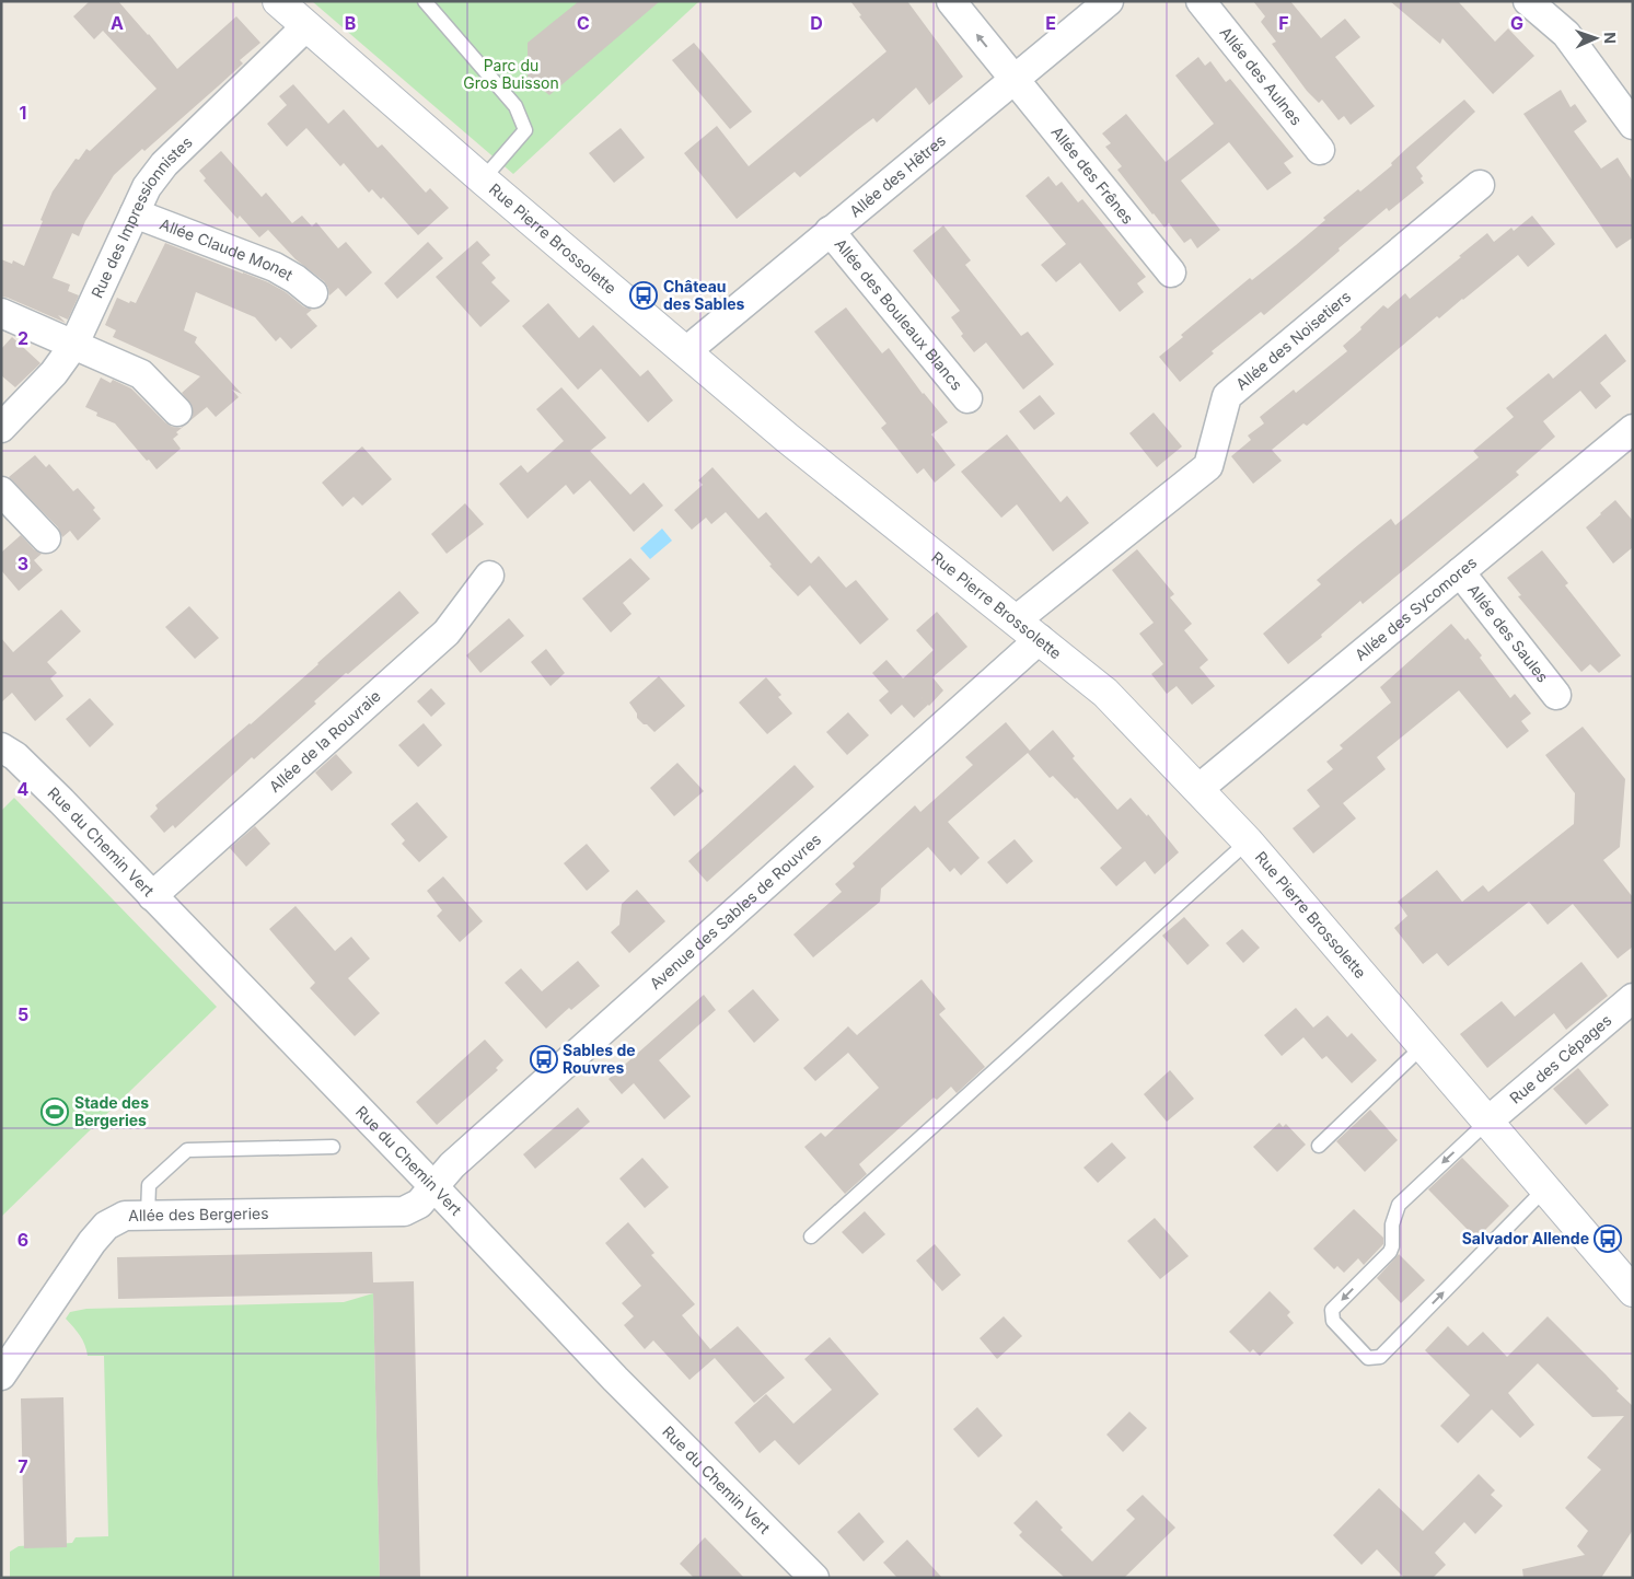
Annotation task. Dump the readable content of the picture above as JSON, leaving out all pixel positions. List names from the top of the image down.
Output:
{
  "streets": {
    "street": [
      "Allée des Aulnes",
      "Allée des Hêtres",
      "Allée des Frênes",
      "Rue des Impressionnistes",
      "Rue Pierre Brossolette",
      "Allée Claude Monet",
      "Allée des Bouleaux Blancs",
      "Allée des Noisetiers",
      "Allée des Sycomores",
      "Allée des Saules",
      "Allée de la Rouvraie",
      "Rue du Chemin Vert",
      "Avenue des Sables de Rouvres",
      "Rue des Cépages",
      "Allée des Bergeries"
    ]
  },
  "crossings": [
    ["Allée des Hêtres", "Allée des Frênes"],
    ["Allée des Hêtres", "Rue Pierre Brossolette"],
    ["Allée des Hêtres", "Allée des Bouleaux Blancs"],
    ["Rue des Impressionnistes", "Rue Pierre Brossolette"],
    ["Rue des Impressionnistes", "Allée Claude Monet"],
    ["Rue Pierre Brossolette", "Allée des Noisetiers"],
    ["Rue Pierre Brossolette", "Allée des Sycomores"],
    ["Rue Pierre Brossolette", "Avenue des Sables de Rouvres"],
    ["Rue Pierre Brossolette", "Rue des Cépages"],
    ["Allée des Sycomores", "Allée des Saules"],
    ["Allée de la Rouvraie", "Rue du Chemin Vert"],
    ["Rue du Chemin Vert", "Avenue des Sables de Rouvres"],
    ["Rue du Chemin Vert", "Allée des Bergeries"],
    ["Avenue des Sables de Rouvres", "Allée des Bergeries"]
  ],
  "parks": ["Parc du Gros Buisson"],
  "places": {
    "bus stop": ["Château des Sables", "Sables de Rouvres", "Salvador Allende"],
    "sports": ["Stade des Bergeries"]
  },
  "north": "right",
  "grid": {
    "columns": [
      "A",
      "B",
      "C",
      "D",
      "E",
      "F",
      "G"
    ],
    "rows": [
      "1",
      "2",
      "3",
      "4",
      "5",
      "6",
      "7"
    ]
  }
}
